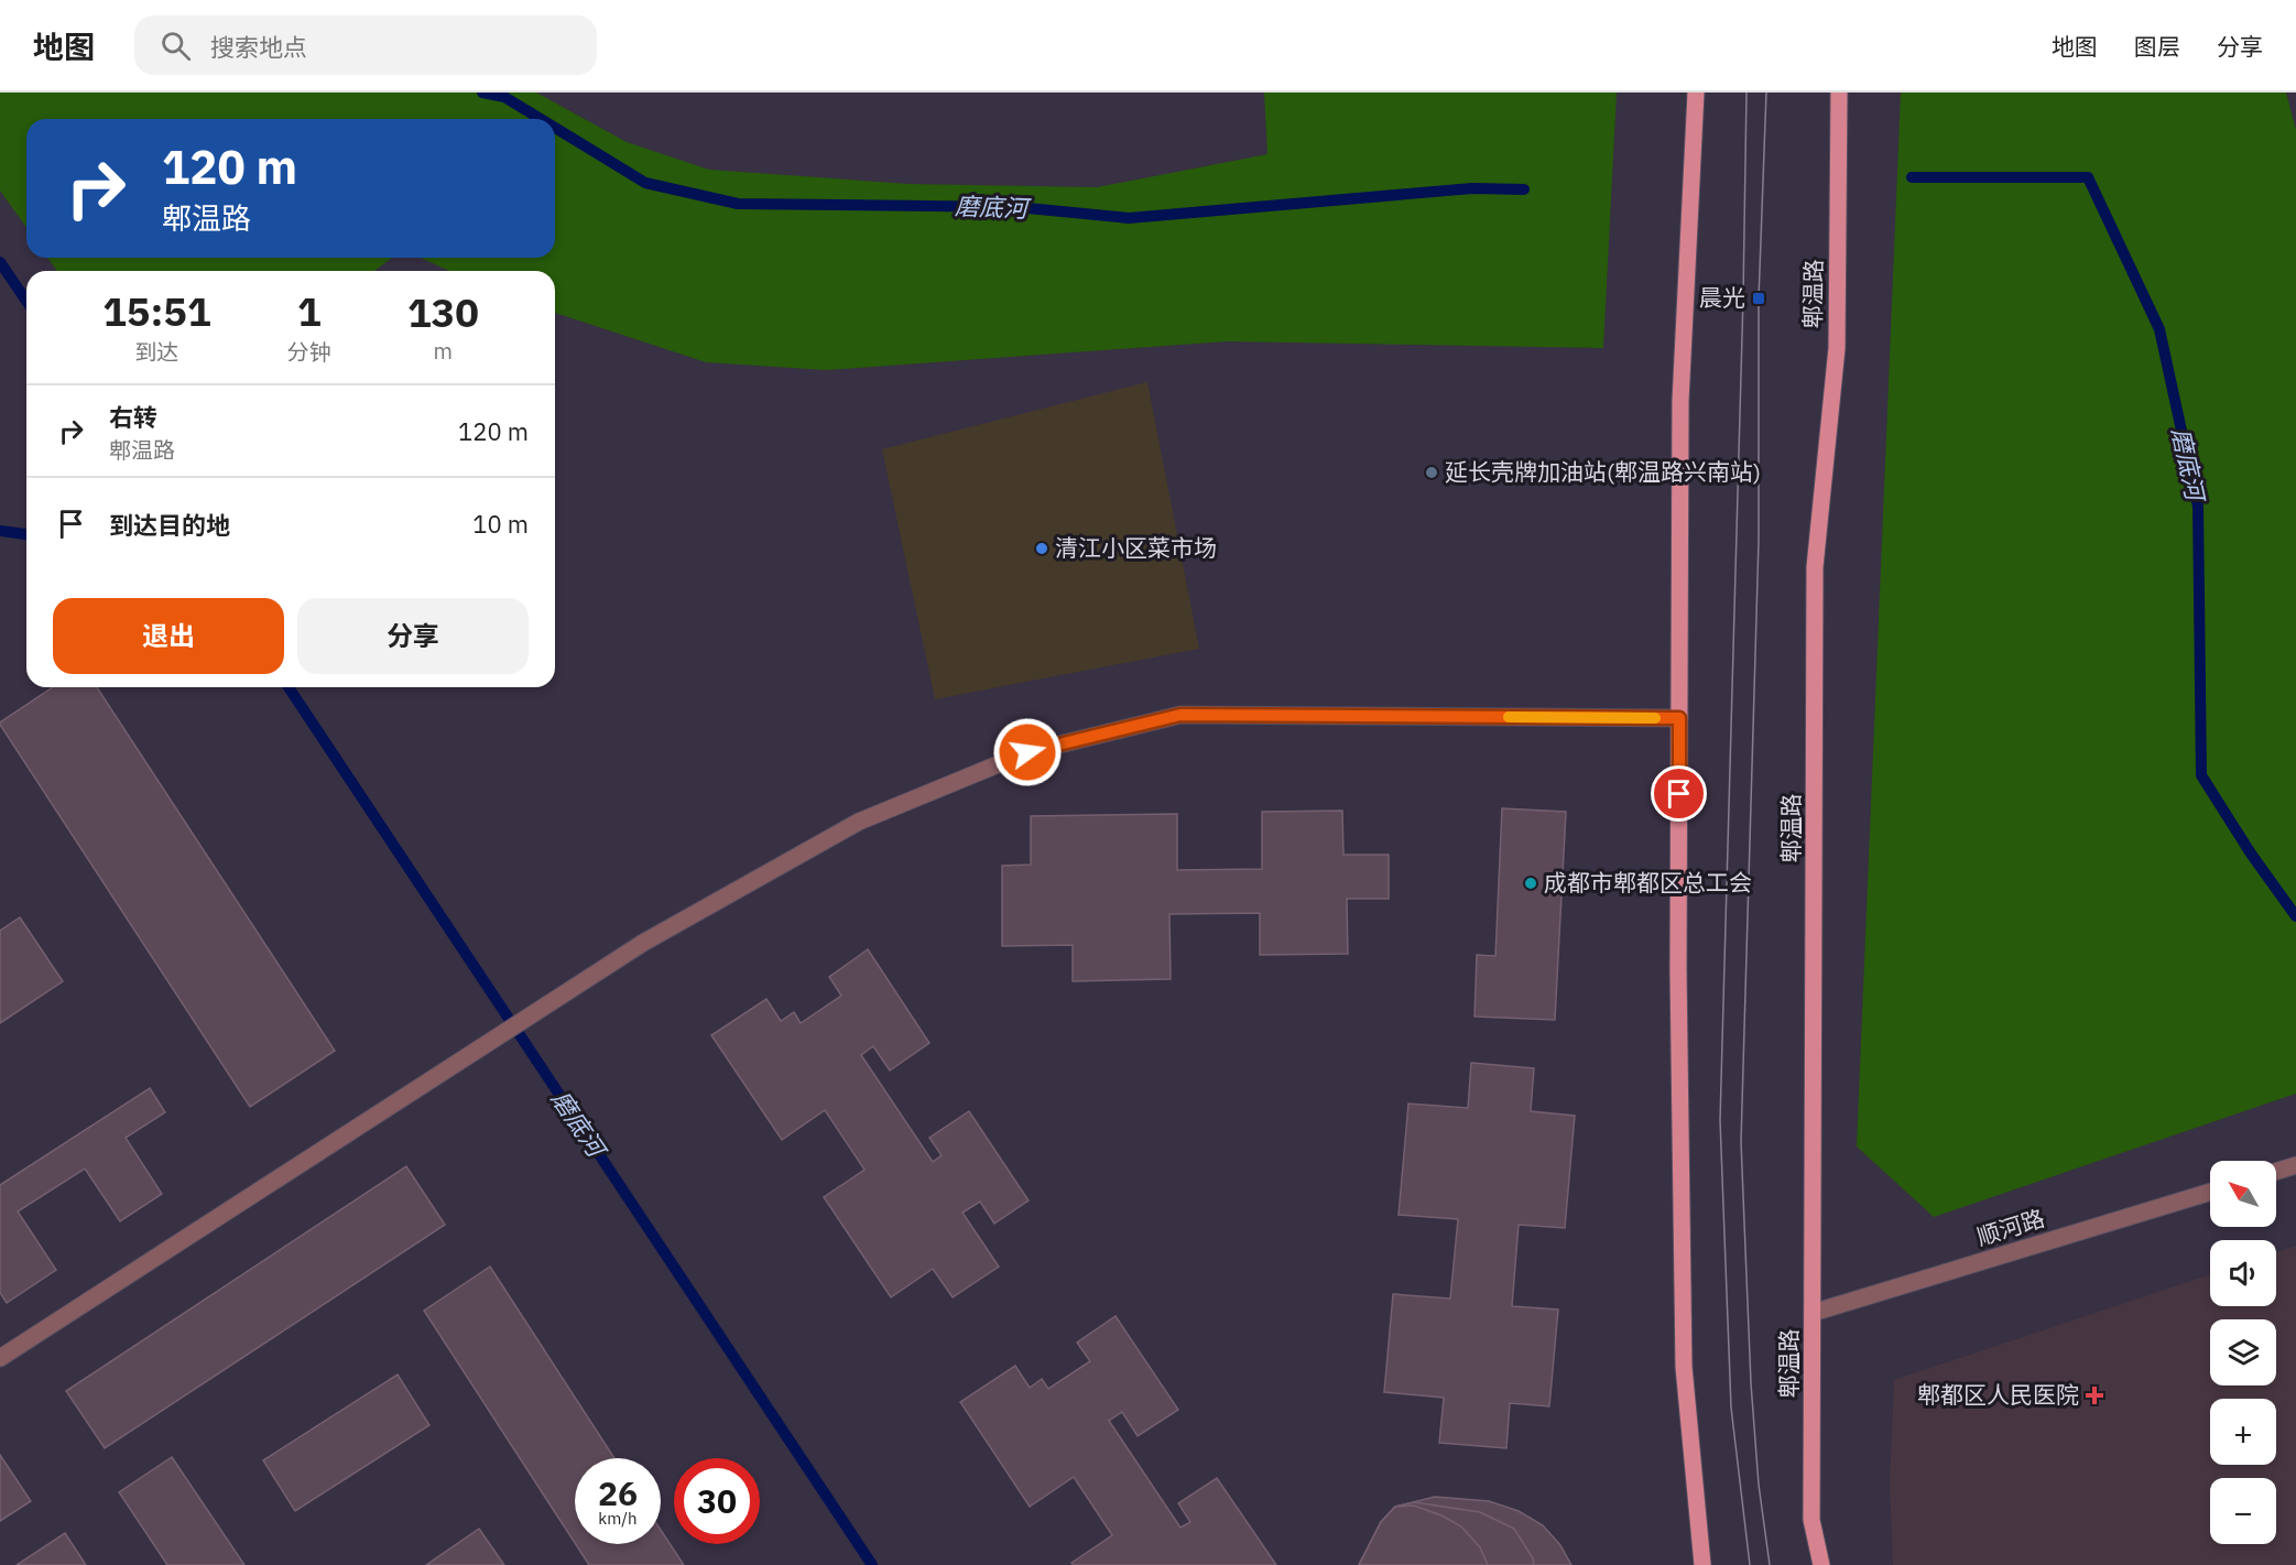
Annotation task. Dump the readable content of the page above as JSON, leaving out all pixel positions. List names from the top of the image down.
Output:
{
  "streets": {
    "main road": ["郫温路"],
    "street": ["顺河路"]
  },
  "crossings": [
    ["郫温路", "顺河路"]
  ],
  "water": ["磨底河"],
  "places": {
    "transit": ["晨光"],
    "other": ["延长壳牌加油站(郫温路兴南站)", "清江小区菜市场", "成都市郫都区总工会"],
    "health": ["郫都区人民医院"]
  },
  "north": "top left",
  "page": {
    "header": "地图",
    "search": "搜索地点",
    "nav": ["地图", "图层", "分享"],
    "turn": ["120 m", "郫温路"],
    "eta": [
      "15:51",
      "到达",
      "1",
      "分钟",
      "130",
      "m"
    ],
    "list": [
      {
        "name": "右转",
        "note": "郫温路",
        "value": "120 m"
      },
      {
        "name": "到达目的地",
        "value": "10 m"
      }
    ],
    "buttons": ["退出", "分享"],
    "map_buttons": ["+", "−"],
    "speed": "26 km/h",
    "limit": "30"
  }
}
